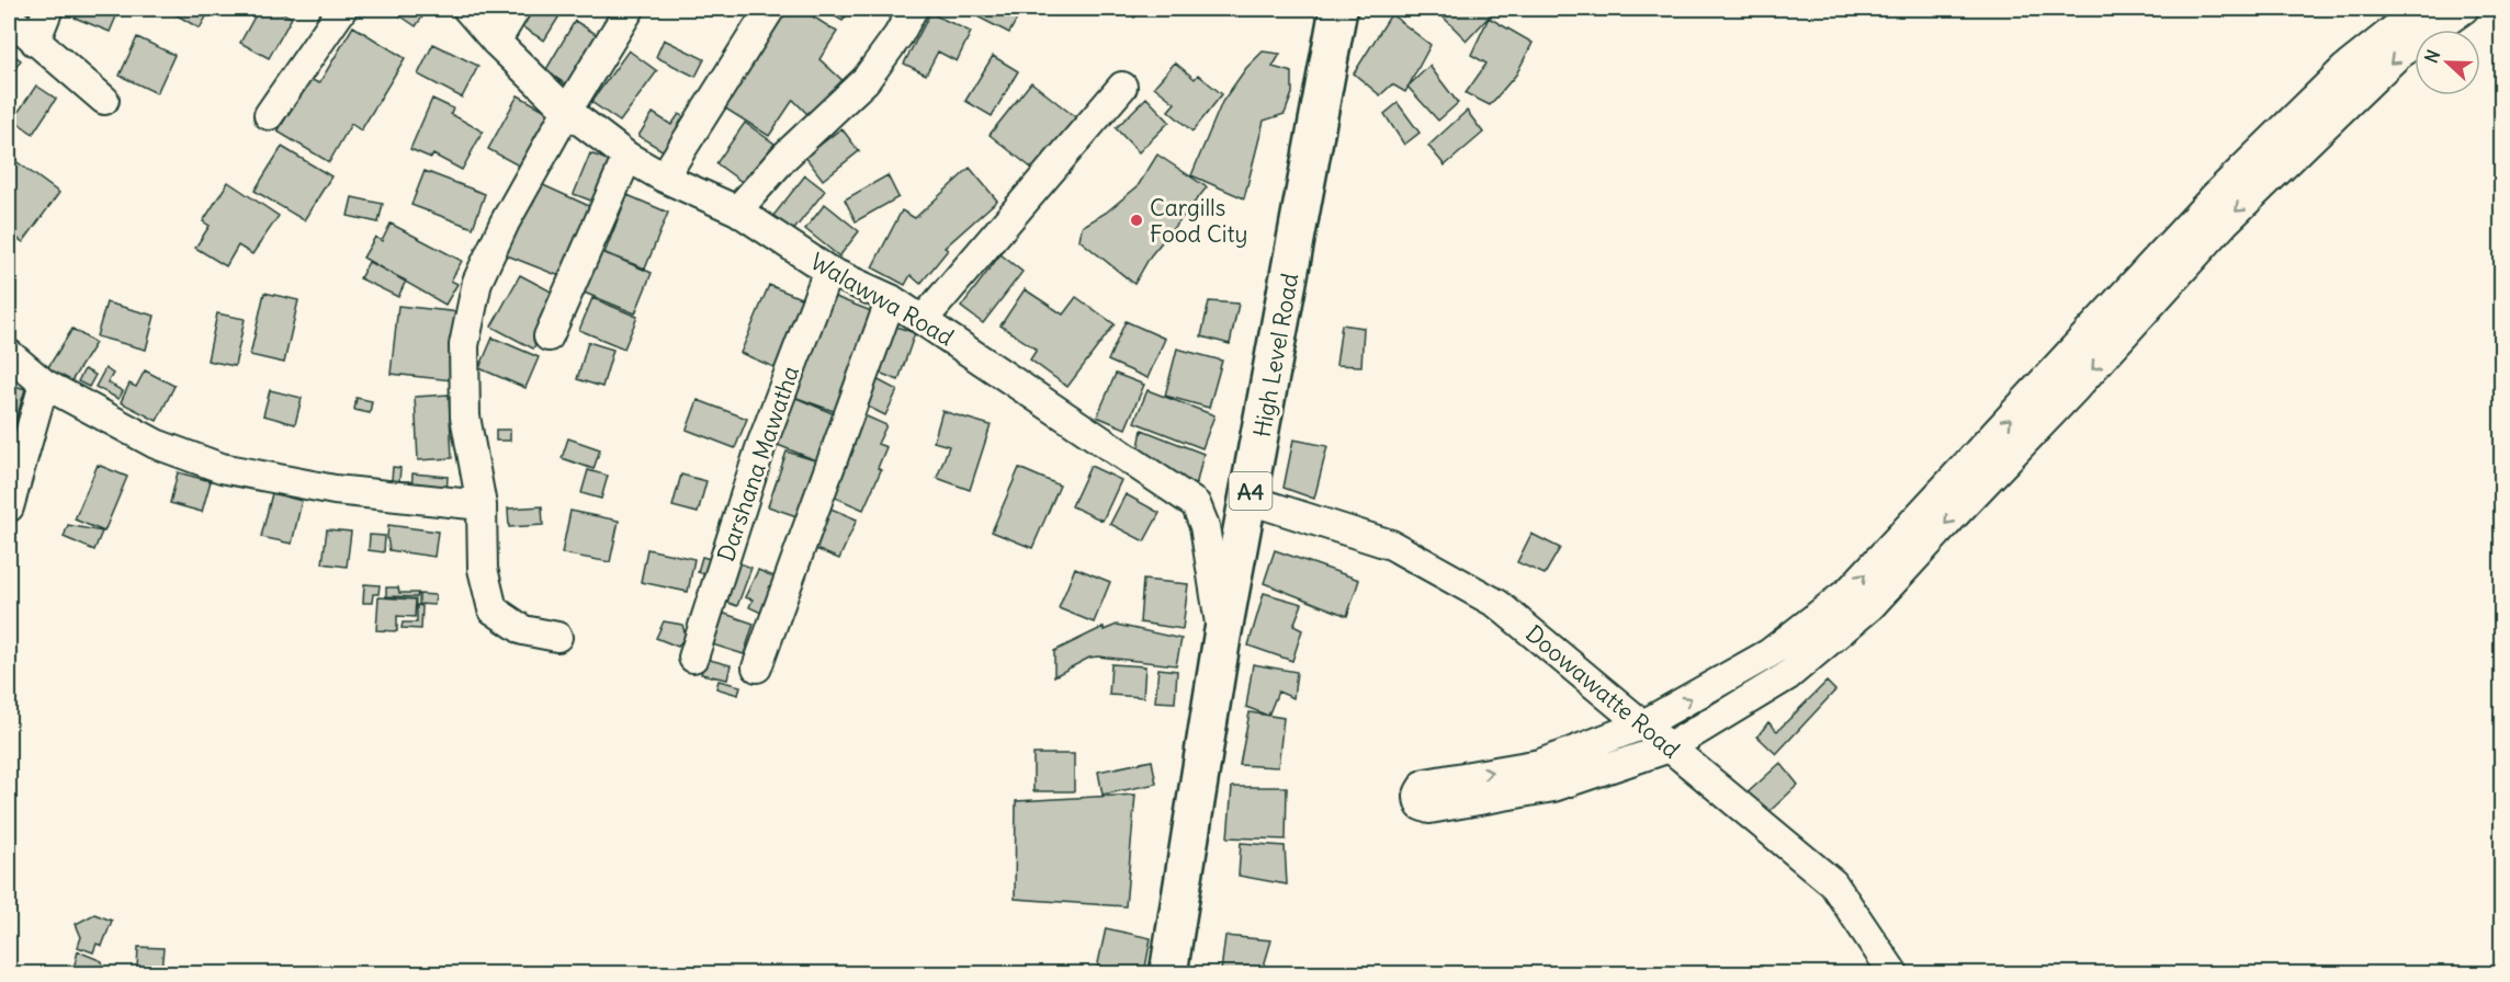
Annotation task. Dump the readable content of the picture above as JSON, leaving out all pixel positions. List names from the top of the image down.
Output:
{
  "streets": {
    "highway": ["High Level Road", "A4"],
    "street": ["Walawwa Road", "Darshana Mawatha", "Doowawatte Road"]
  },
  "crossings": [
    ["Walawwa Road", "High Level Road"],
    ["Walawwa Road", "Darshana Mawatha"],
    ["High Level Road", "Doowawatte Road"]
  ],
  "places": ["Cargills Food City"],
  "north": "left"
}
